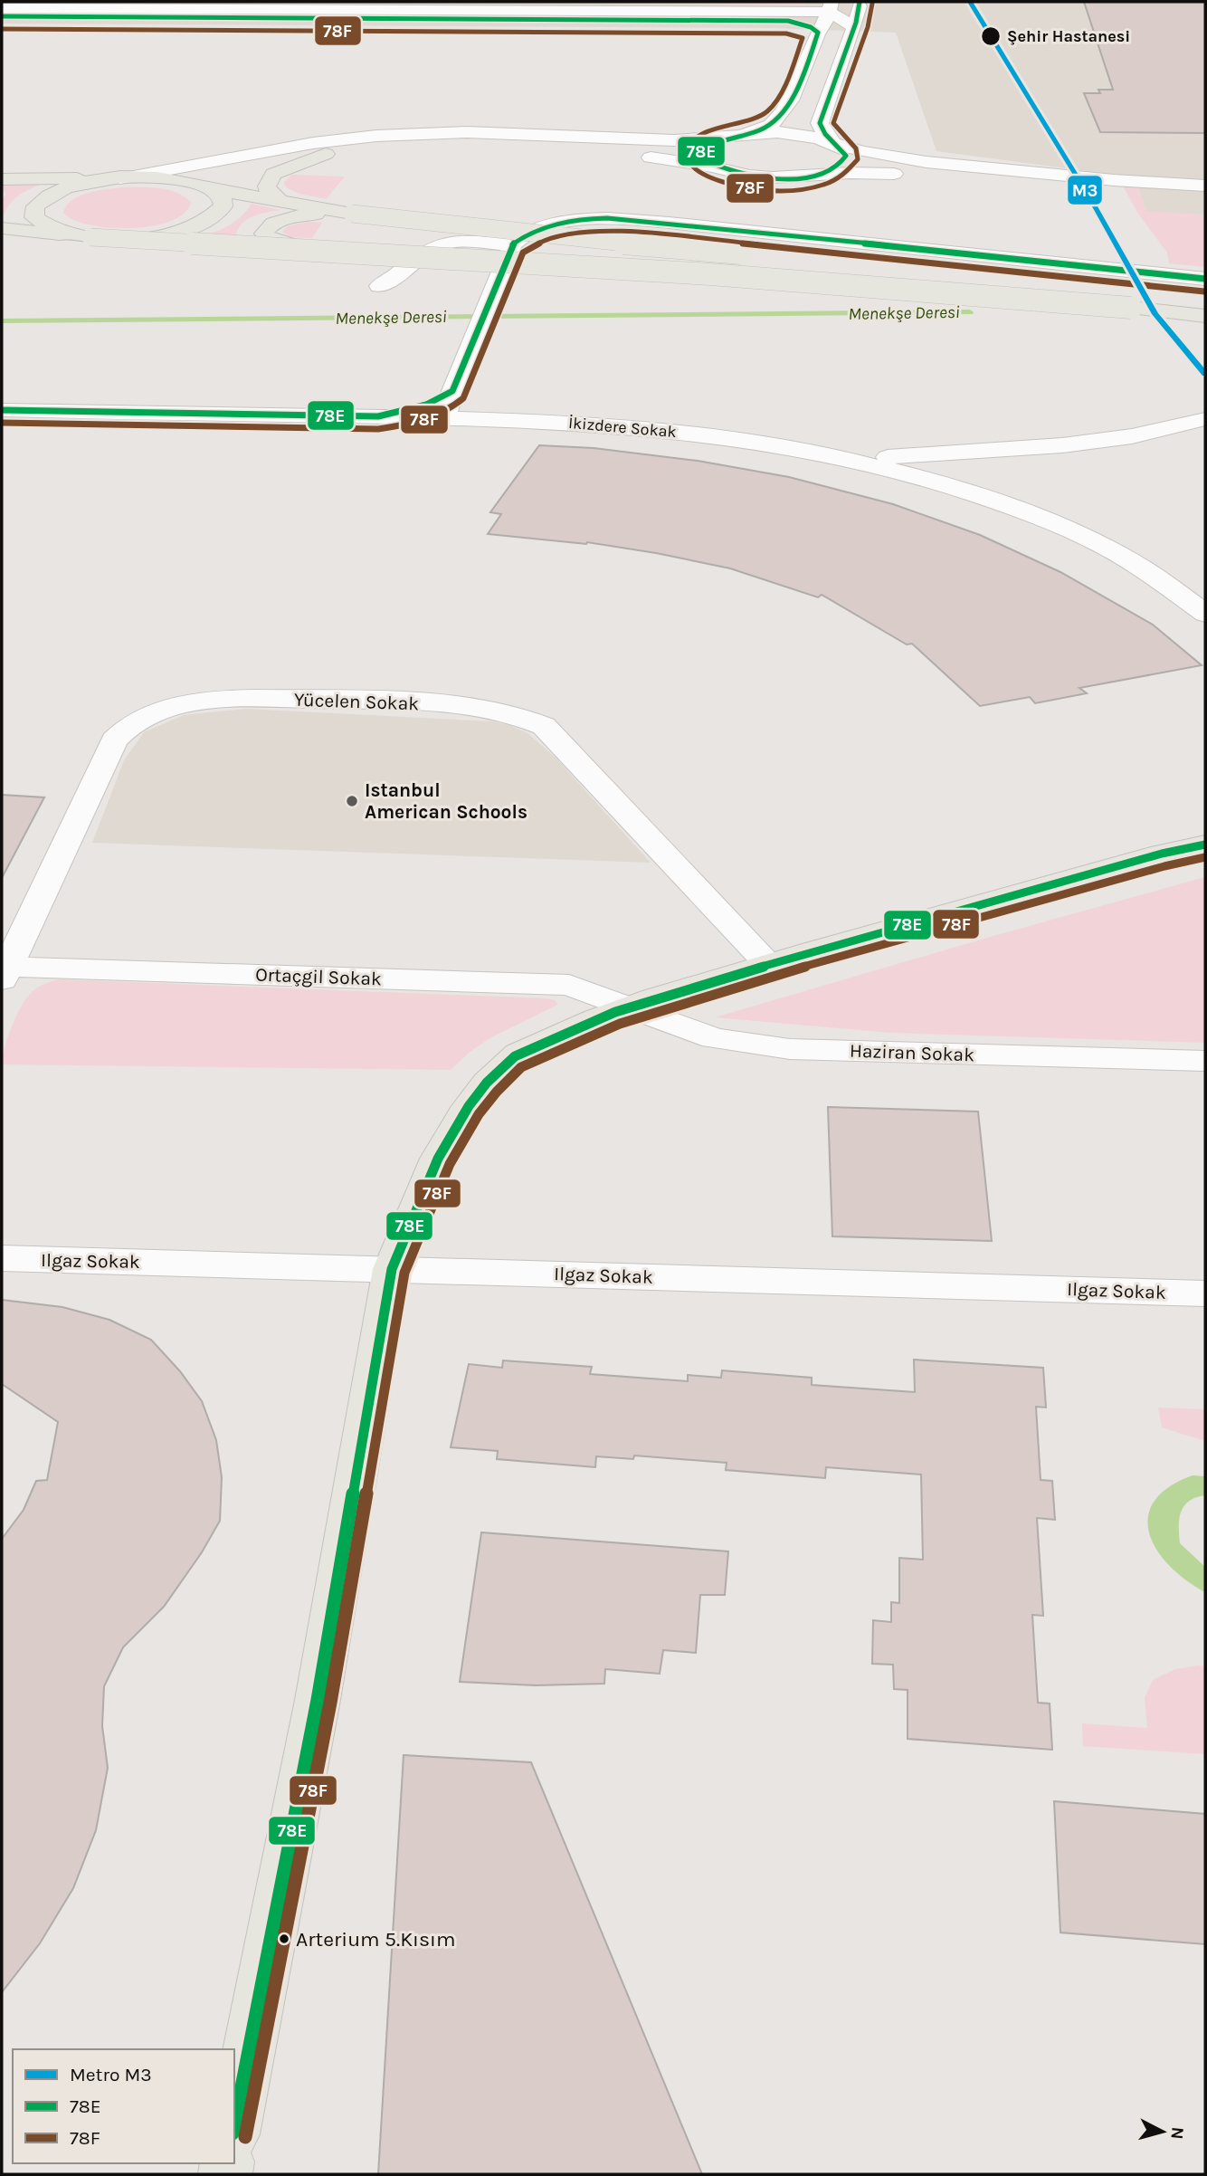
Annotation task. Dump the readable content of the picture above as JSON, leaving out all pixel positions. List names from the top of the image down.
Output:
{
  "streets": {
    "street": [
      "İkizdere Sokak",
      "Yücelen Sokak",
      "Ortaçgil Sokak",
      "Haziran Sokak",
      "Ilgaz Sokak"
    ]
  },
  "crossings": [
    ["Yücelen Sokak", "Ortaçgil Sokak"],
    ["Ortaçgil Sokak", "Haziran Sokak"]
  ],
  "water": ["Menekşe Deresi"],
  "places": ["Şehir Hastanesi", "Istanbul American Schools", "Arterium 5.Kısım"],
  "lines": ["metro line M3", "transit line 78E", "transit line 78F"],
  "legend": ["Metro M3", "78E", "78F"],
  "north": "right"
}
